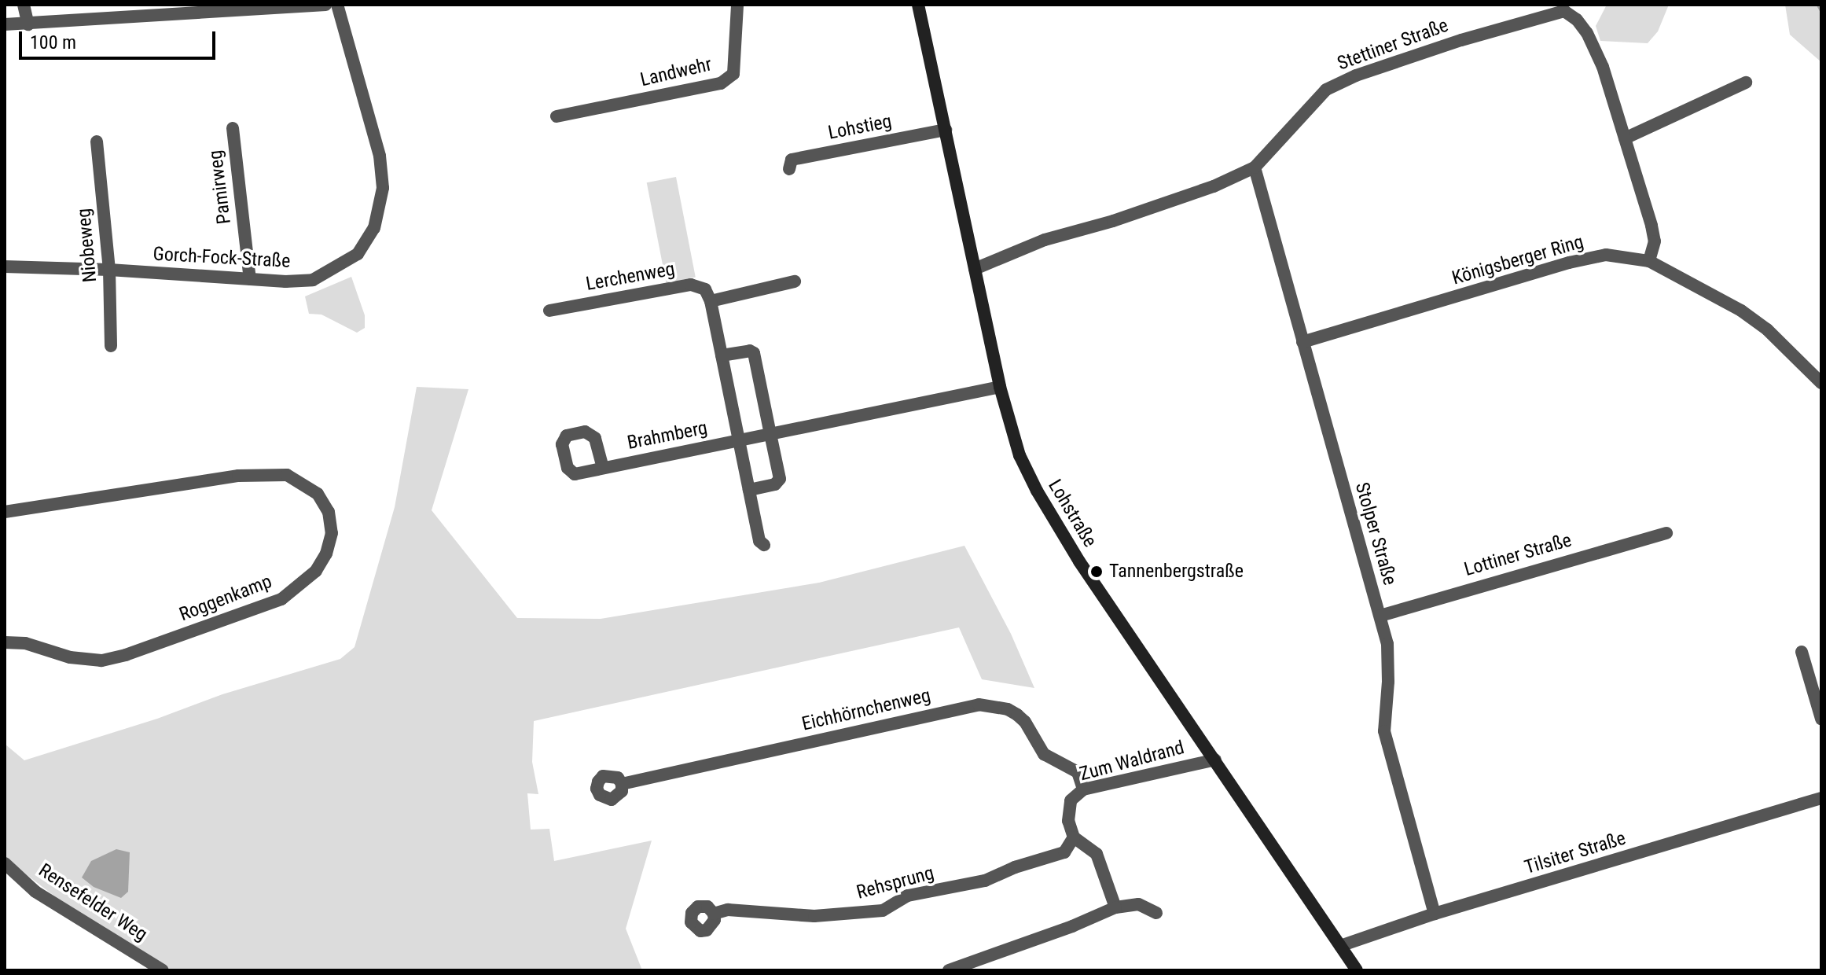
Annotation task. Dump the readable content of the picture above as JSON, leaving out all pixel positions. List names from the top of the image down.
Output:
{
  "streets": {
    "main road": ["Lohstraße"],
    "street": [
      "Stettiner Straße",
      "Landwehr",
      "Lohstieg",
      "Pamirweg",
      "Niobeweg",
      "Gorch-Fock-Straße",
      "Königsberger Ring",
      "Lerchenweg",
      "Brahmberg",
      "Stolper Straße",
      "Lottiner Straße",
      "Roggenkamp",
      "Eichhörnchenweg",
      "Zum Waldrand",
      "Tilsiter Straße",
      "Rehsprung",
      "Rensefelder Weg"
    ]
  },
  "crossings": [
    ["Stettiner Straße", "Königsberger Ring"],
    ["Stettiner Straße", "Lohstraße"],
    ["Stettiner Straße", "Stolper Straße"],
    ["Lohstieg", "Lohstraße"],
    ["Pamirweg", "Gorch-Fock-Straße"],
    ["Niobeweg", "Gorch-Fock-Straße"],
    ["Königsberger Ring", "Stolper Straße"],
    ["Lohstraße", "Zum Waldrand"],
    ["Lohstraße", "Tilsiter Straße"],
    ["Stolper Straße", "Lottiner Straße"],
    ["Stolper Straße", "Tilsiter Straße"],
    ["Eichhörnchenweg", "Zum Waldrand"],
    ["Zum Waldrand", "Rehsprung"]
  ],
  "places": ["Tannenbergstraße"],
  "scale_bar": "100 m"
}
